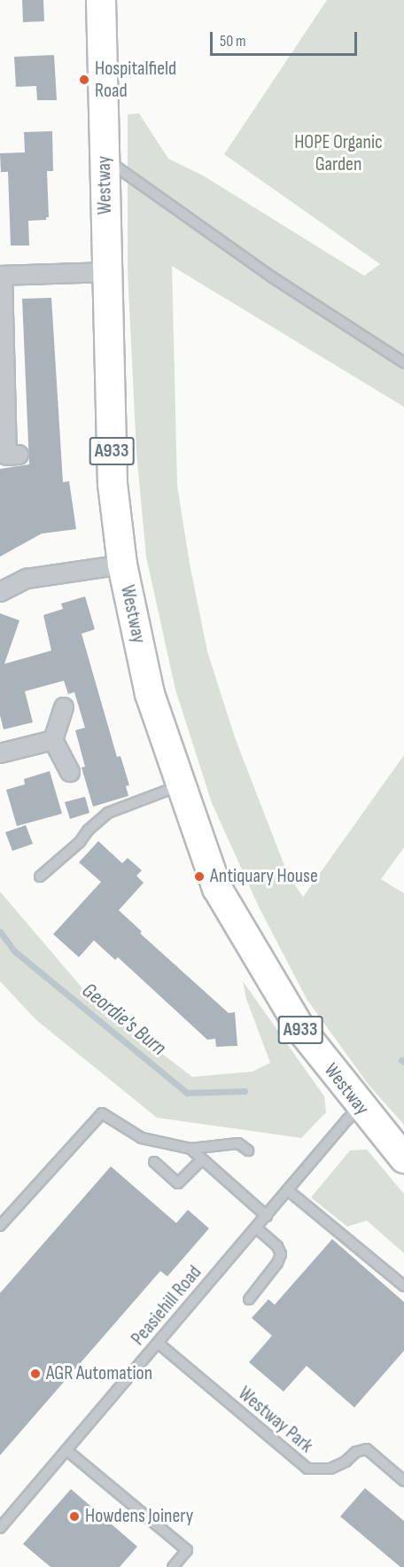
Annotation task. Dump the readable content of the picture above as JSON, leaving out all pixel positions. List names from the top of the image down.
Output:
{
  "streets": {
    "main road": ["Westway", "A933"],
    "lane": ["Peasiehill Road", "Westway Park"]
  },
  "crossings": [
    ["Westway", "Peasiehill Road"],
    ["Peasiehill Road", "Westway Park"]
  ],
  "water": ["Geordie's Burn"],
  "parks": ["HOPE Organic Garden"],
  "places": [
    "Hospitalfield Road",
    "Antiquary House",
    "AGR Automation",
    "Howdens Joinery"
  ],
  "scale_bar": "50 m"
}
